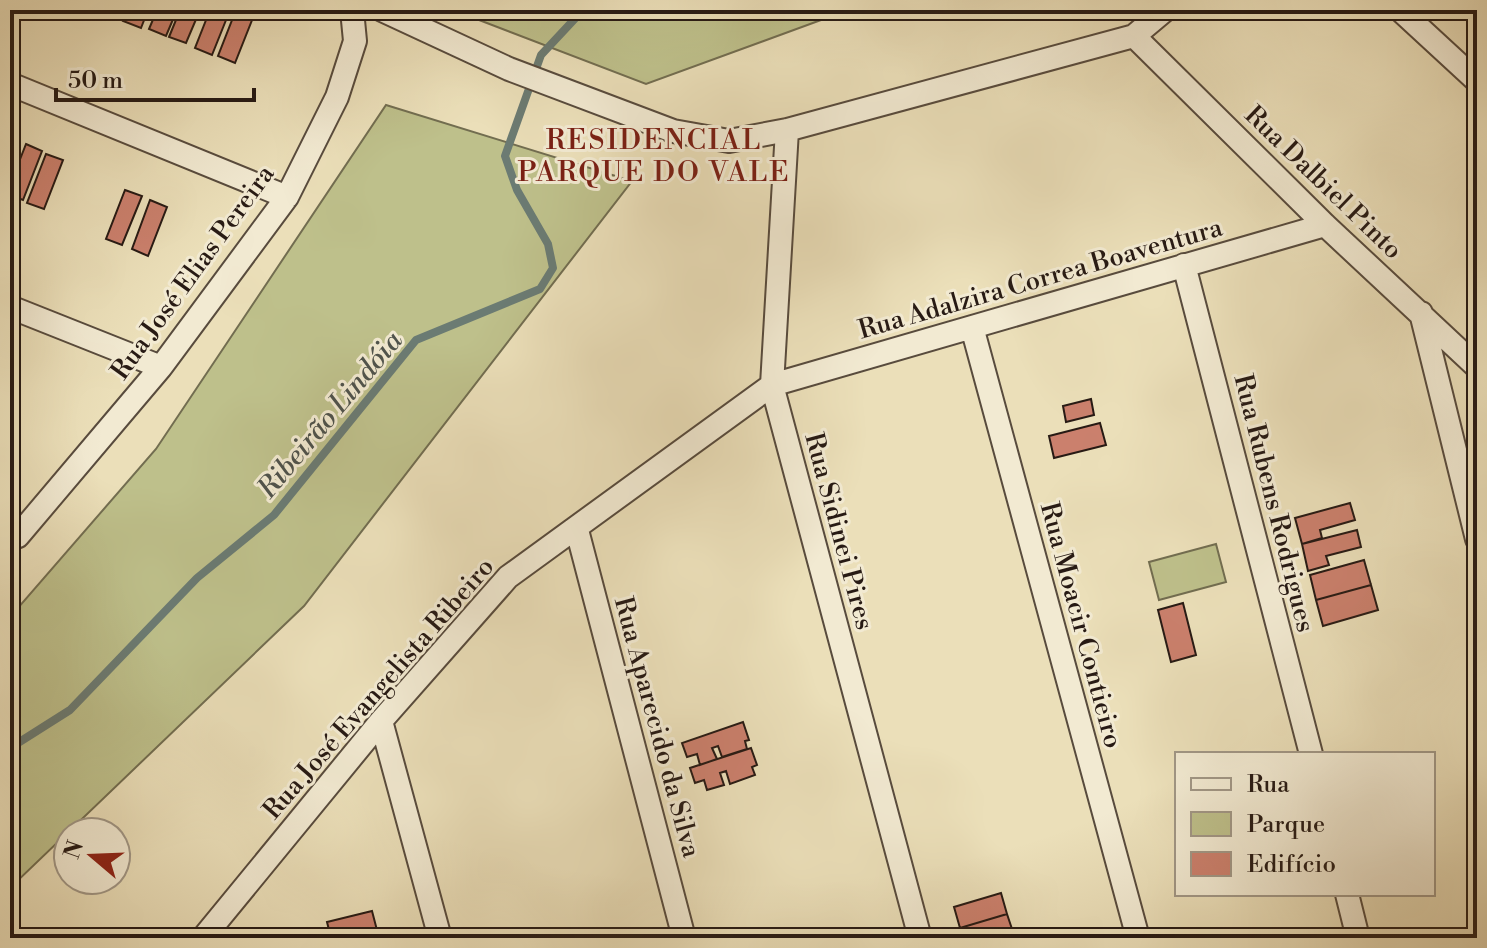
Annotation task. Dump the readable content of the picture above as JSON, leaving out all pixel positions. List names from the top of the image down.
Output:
{
  "streets": {
    "street": [
      "Rua Dalbiel Pinto",
      "Rua José Elias Pereira",
      "Rua Adalzira Correa Boaventura",
      "Rua Rubens Rodrigues",
      "Rua Sidinei Pires",
      "Rua Moacir Contieiro",
      "Rua José Evangelista Ribeiro",
      "Rua Aparecido da Silva"
    ]
  },
  "crossings": [
    ["Rua Dalbiel Pinto", "Rua Adalzira Correa Boaventura"],
    ["Rua Adalzira Correa Boaventura", "Rua Rubens Rodrigues"],
    ["Rua Adalzira Correa Boaventura", "Rua Sidinei Pires"],
    ["Rua Adalzira Correa Boaventura", "Rua Moacir Contieiro"],
    ["Rua Adalzira Correa Boaventura", "Rua José Evangelista Ribeiro"],
    ["Rua Sidinei Pires", "Rua José Evangelista Ribeiro"],
    ["Rua José Evangelista Ribeiro", "Rua Aparecido da Silva"]
  ],
  "districts": ["RESIDENCIAL PARQUE DO VALE"],
  "water": ["Ribeirão Lindóia"],
  "legend": ["Rua", "Parque", "Edifício"],
  "scale_bar": "50 m",
  "north": "left"
}
